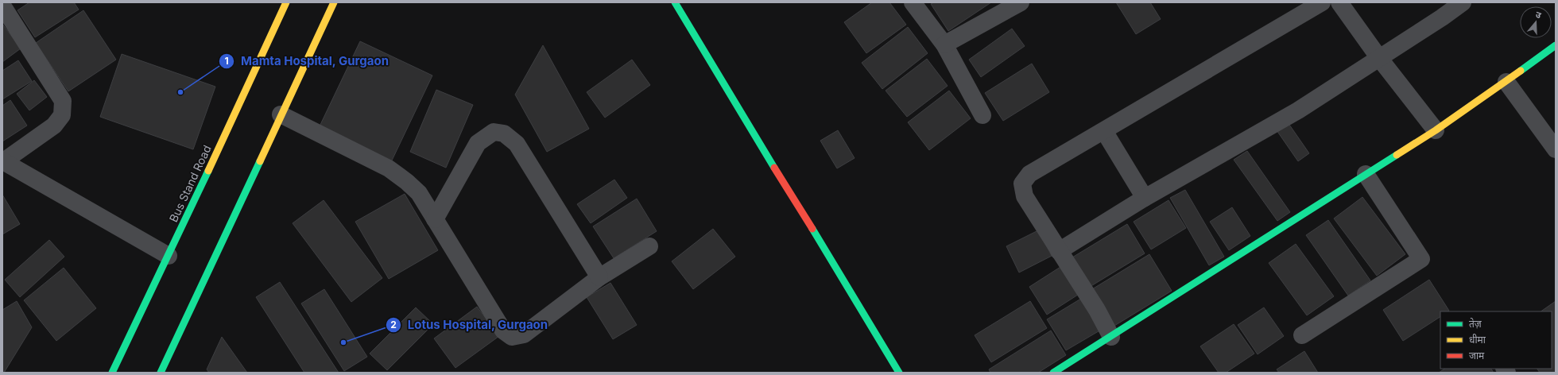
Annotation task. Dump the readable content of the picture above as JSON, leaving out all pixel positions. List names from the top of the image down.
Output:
{
  "streets": {
    "street": ["Bus Stand Road"]
  },
  "places": ["Mamta Hospital, Gurgaon", "Lotus Hospital, Gurgaon"],
  "legend": ["तेज़", "धीमा", "जाम"],
  "north": "top"
}
